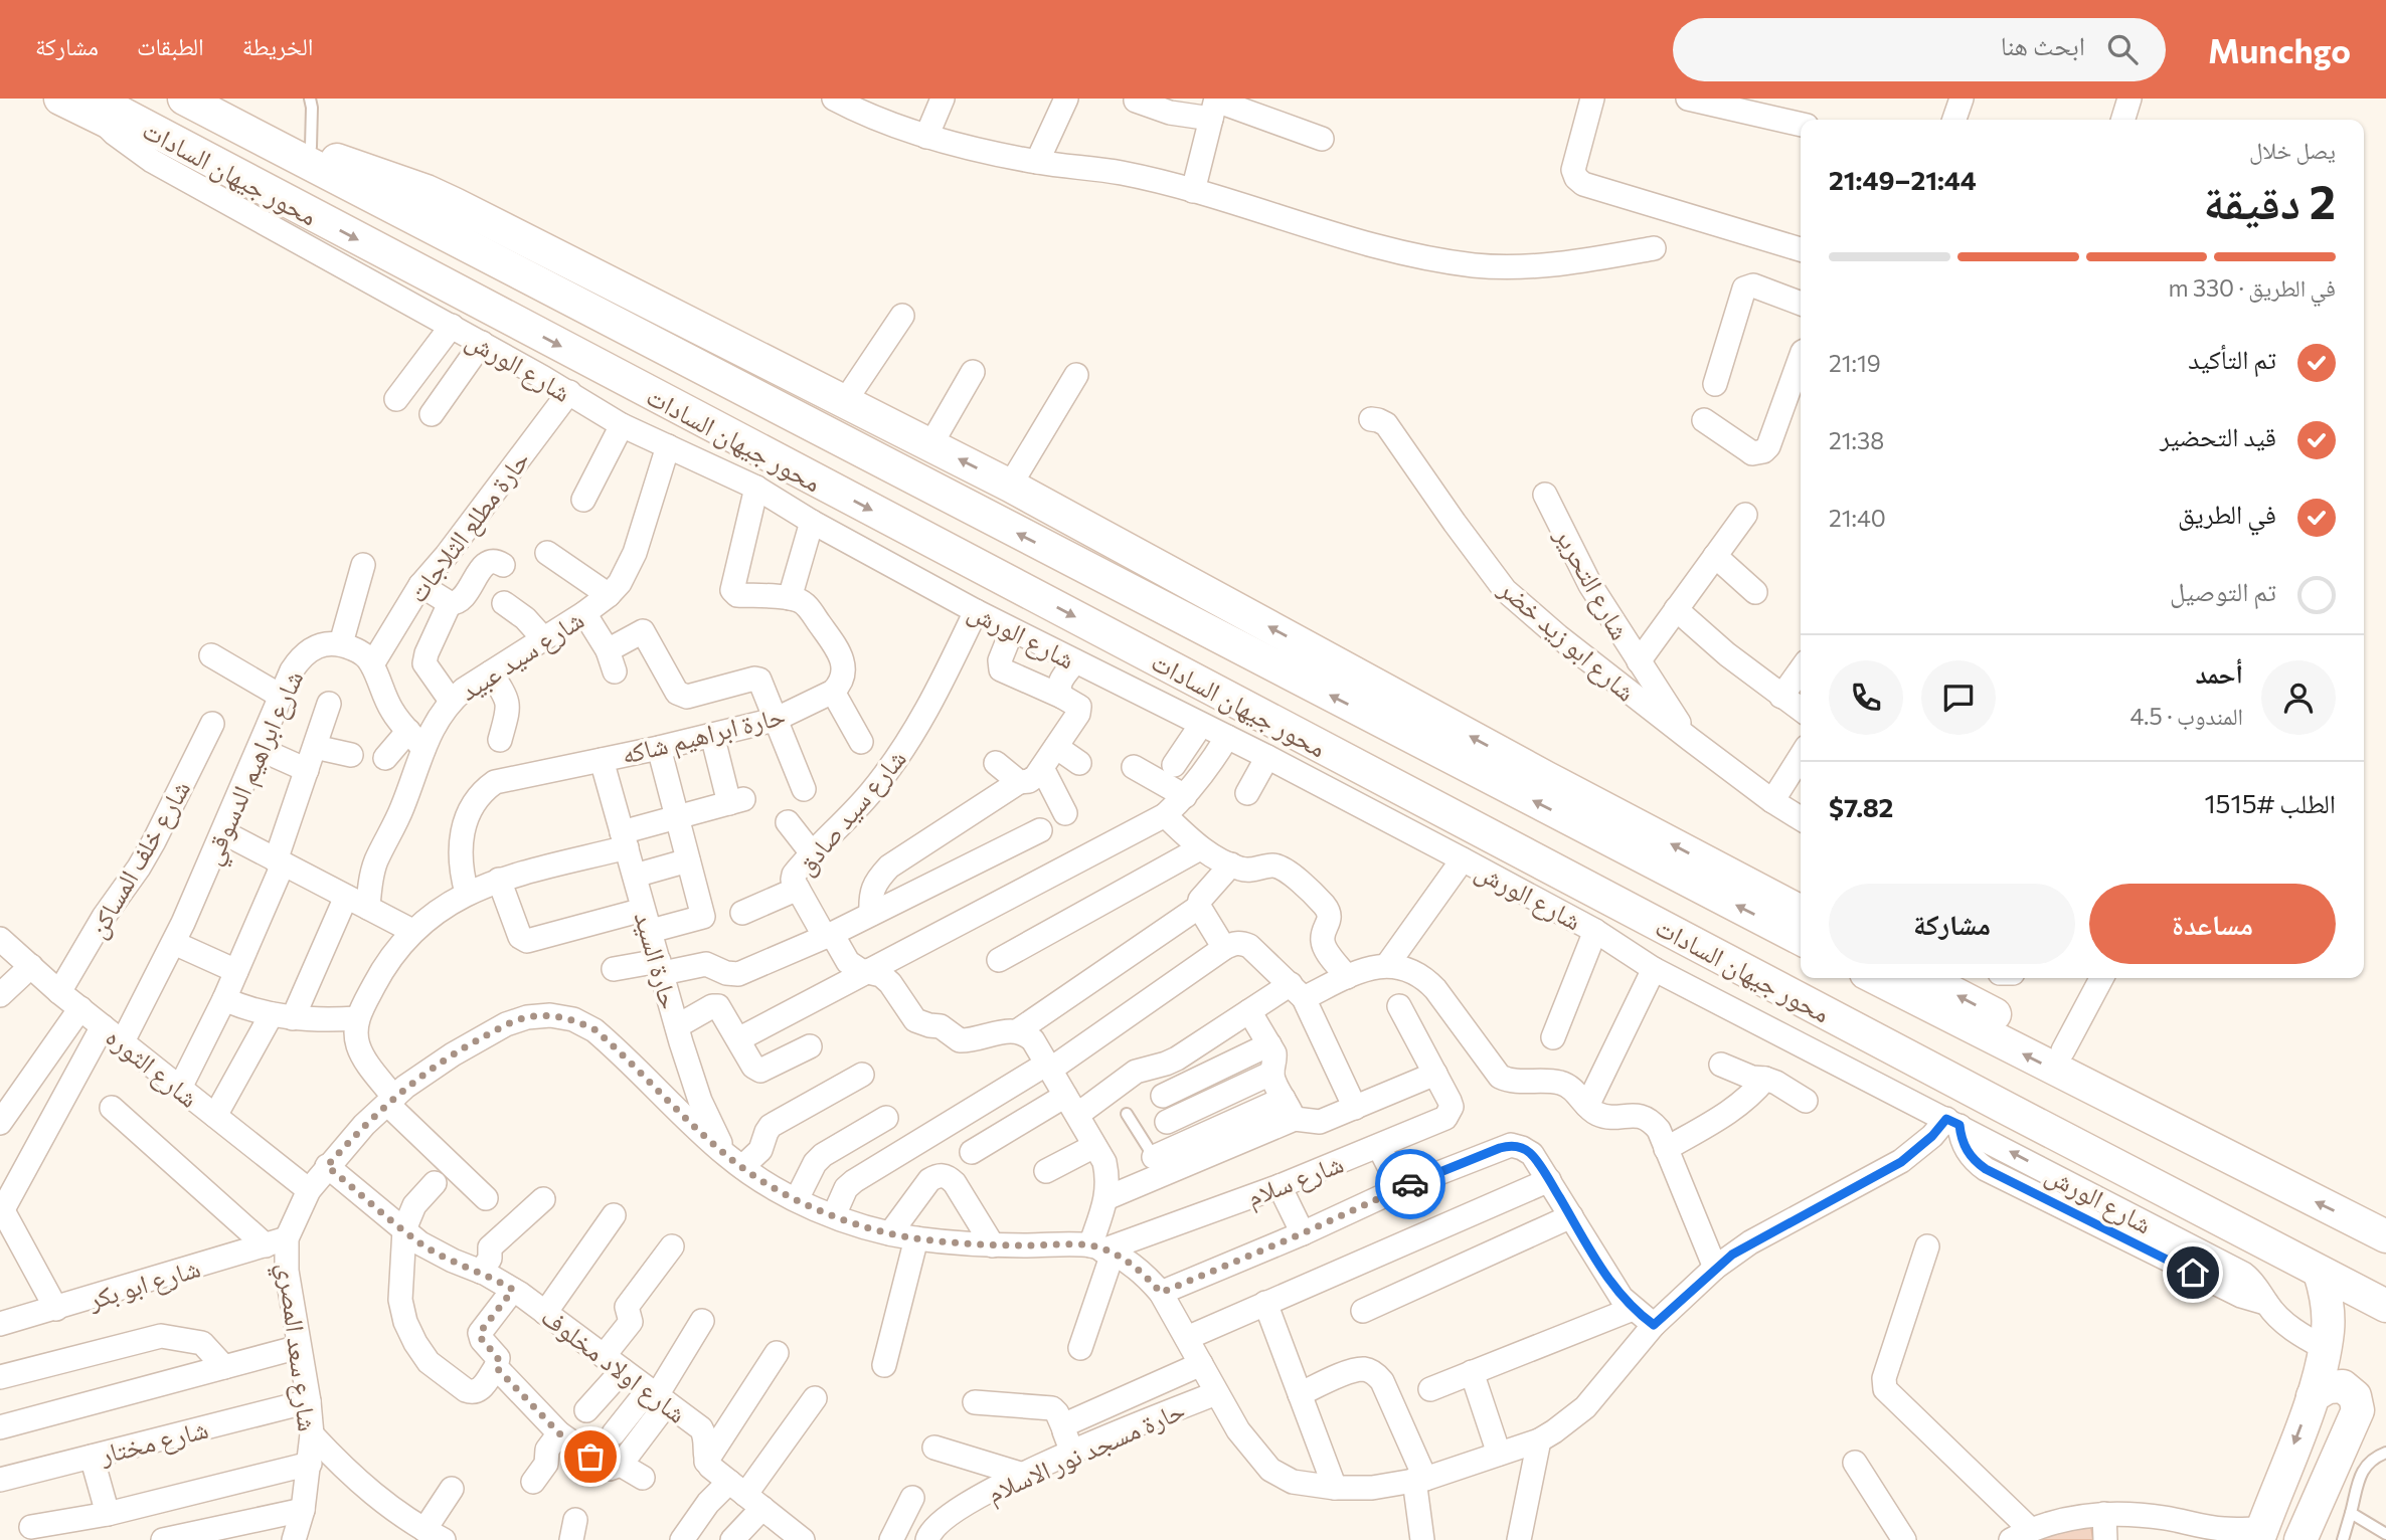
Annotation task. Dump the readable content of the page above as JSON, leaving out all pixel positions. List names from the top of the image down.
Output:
{
  "streets": {
    "main road": ["محور جيهان السادات"],
    "street": [
      "شارع الورش",
      "حارة مطلع الثلاجات",
      "شارع التحرير",
      "شارع ابو زيد خضر",
      "شارع سيد عبيد",
      "حارة ابراهيم شاكه",
      "شارع ابراهيم الدسوقي",
      "شارع سيد صادق",
      "شارع خلف المساكن",
      "حارة السيد",
      "شارع الثوره",
      "شارع سلام",
      "شارع ابو بكر",
      "شارع سعد المصري",
      "شارع اولاد مخلوف",
      "شارع مختار",
      "حارة مسجد نور الاسلام"
    ]
  },
  "crossings": [
    ["محور جيهان السادات", "شارع الورش"],
    ["شارع الورش", "حارة مطلع الثلاجات"],
    ["شارع الورش", "شارع سيد عبيد"],
    ["شارع الورش", "شارع سيد صادق"],
    ["شارع التحرير", "شارع ابو زيد خضر"],
    ["حارة ابراهيم شاكه", "حارة السيد"],
    ["شارع ابراهيم الدسوقي", "شارع الثوره"],
    ["شارع خلف المساكن", "شارع الثوره"],
    ["حارة السيد", "شارع سعد المصري"],
    ["شارع الثوره", "شارع سعد المصري"],
    ["شارع سلام", "شارع سعد المصري"],
    ["شارع ابو بكر", "شارع سعد المصري"],
    ["شارع سعد المصري", "شارع اولاد مخلوف"],
    ["شارع سعد المصري", "شارع مختار"]
  ],
  "page": {
    "header": "Munchgo",
    "search": "ابحث هنا",
    "nav": ["الخريطة", "الطبقات", "مشاركة"],
    "heading": ["2 دقيقة", "يصل خلال", "21:44–21:49"],
    "panel": [
      "أحمد",
      "المندوب · 4.5",
      "الطلب #1515",
      "$7.82"
    ],
    "bar": "في الطريق · 330 m",
    "list": [
      ["تم التأكيد", "21:19"],
      ["قيد التحضير", "21:38"],
      ["في الطريق", "21:40"],
      "تم التوصيل"
    ],
    "buttons": ["مساعدة", "مشاركة"]
  }
}
